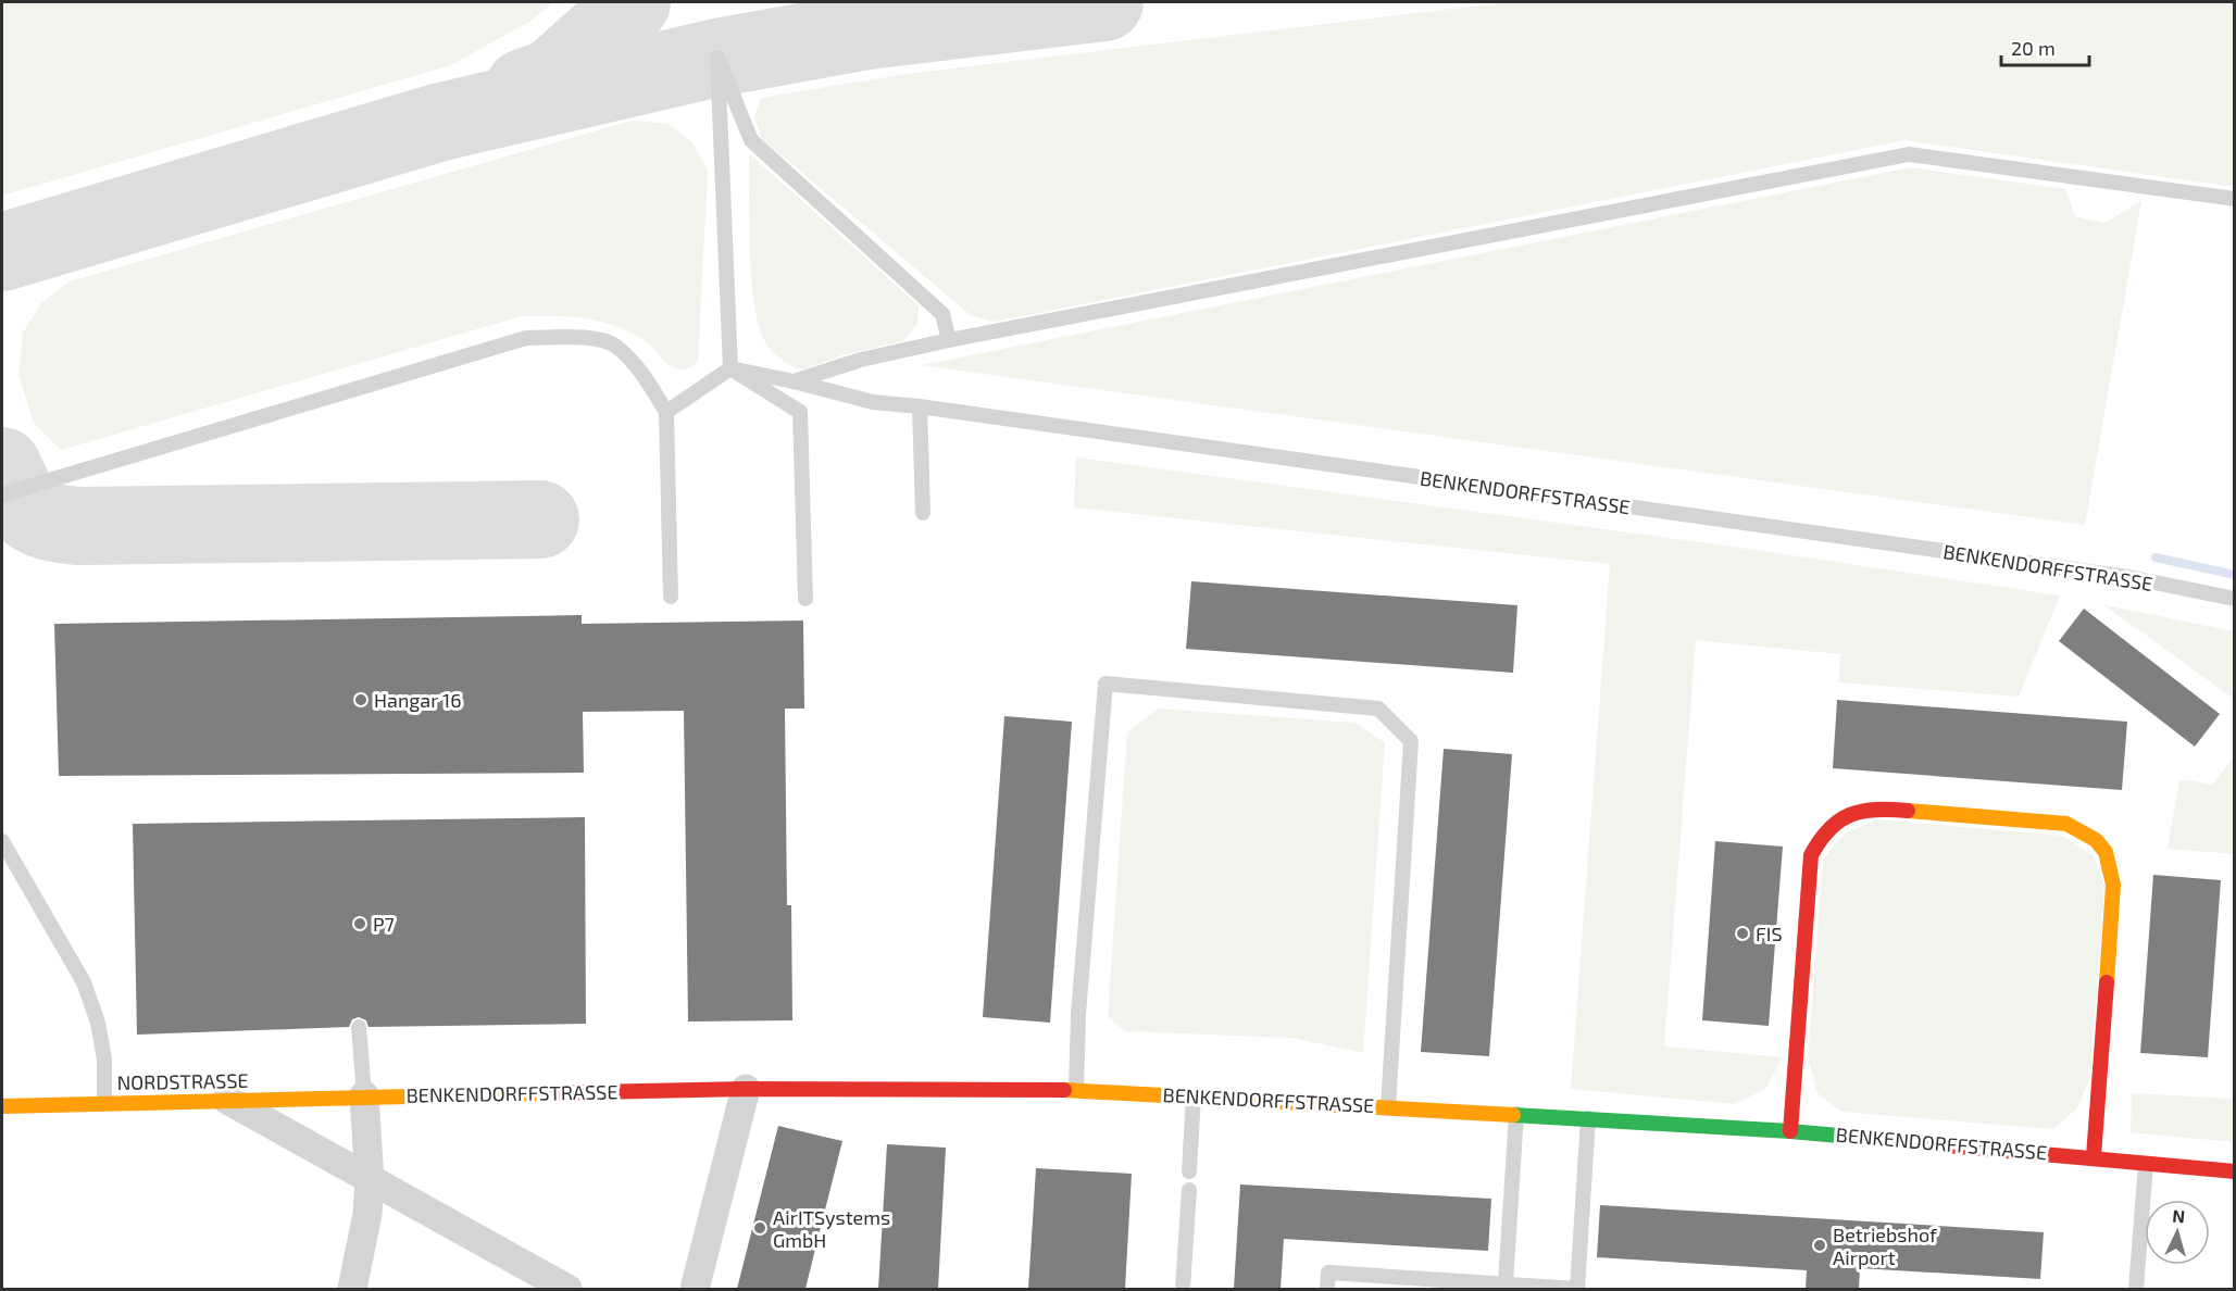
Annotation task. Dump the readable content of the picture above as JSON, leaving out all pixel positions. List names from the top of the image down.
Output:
{
  "streets": {
    "street": ["BENKENDORFFSTRASSE", "NORDSTRASSE"]
  },
  "crossings": [
    ["BENKENDORFFSTRASSE", "NORDSTRASSE"]
  ],
  "places": [
    "Hangar 16",
    "P7",
    "FIS",
    "AirITSystems GmbH",
    "Betriebshof Airport"
  ],
  "scale_bar": "20 m",
  "north": "top"
}
